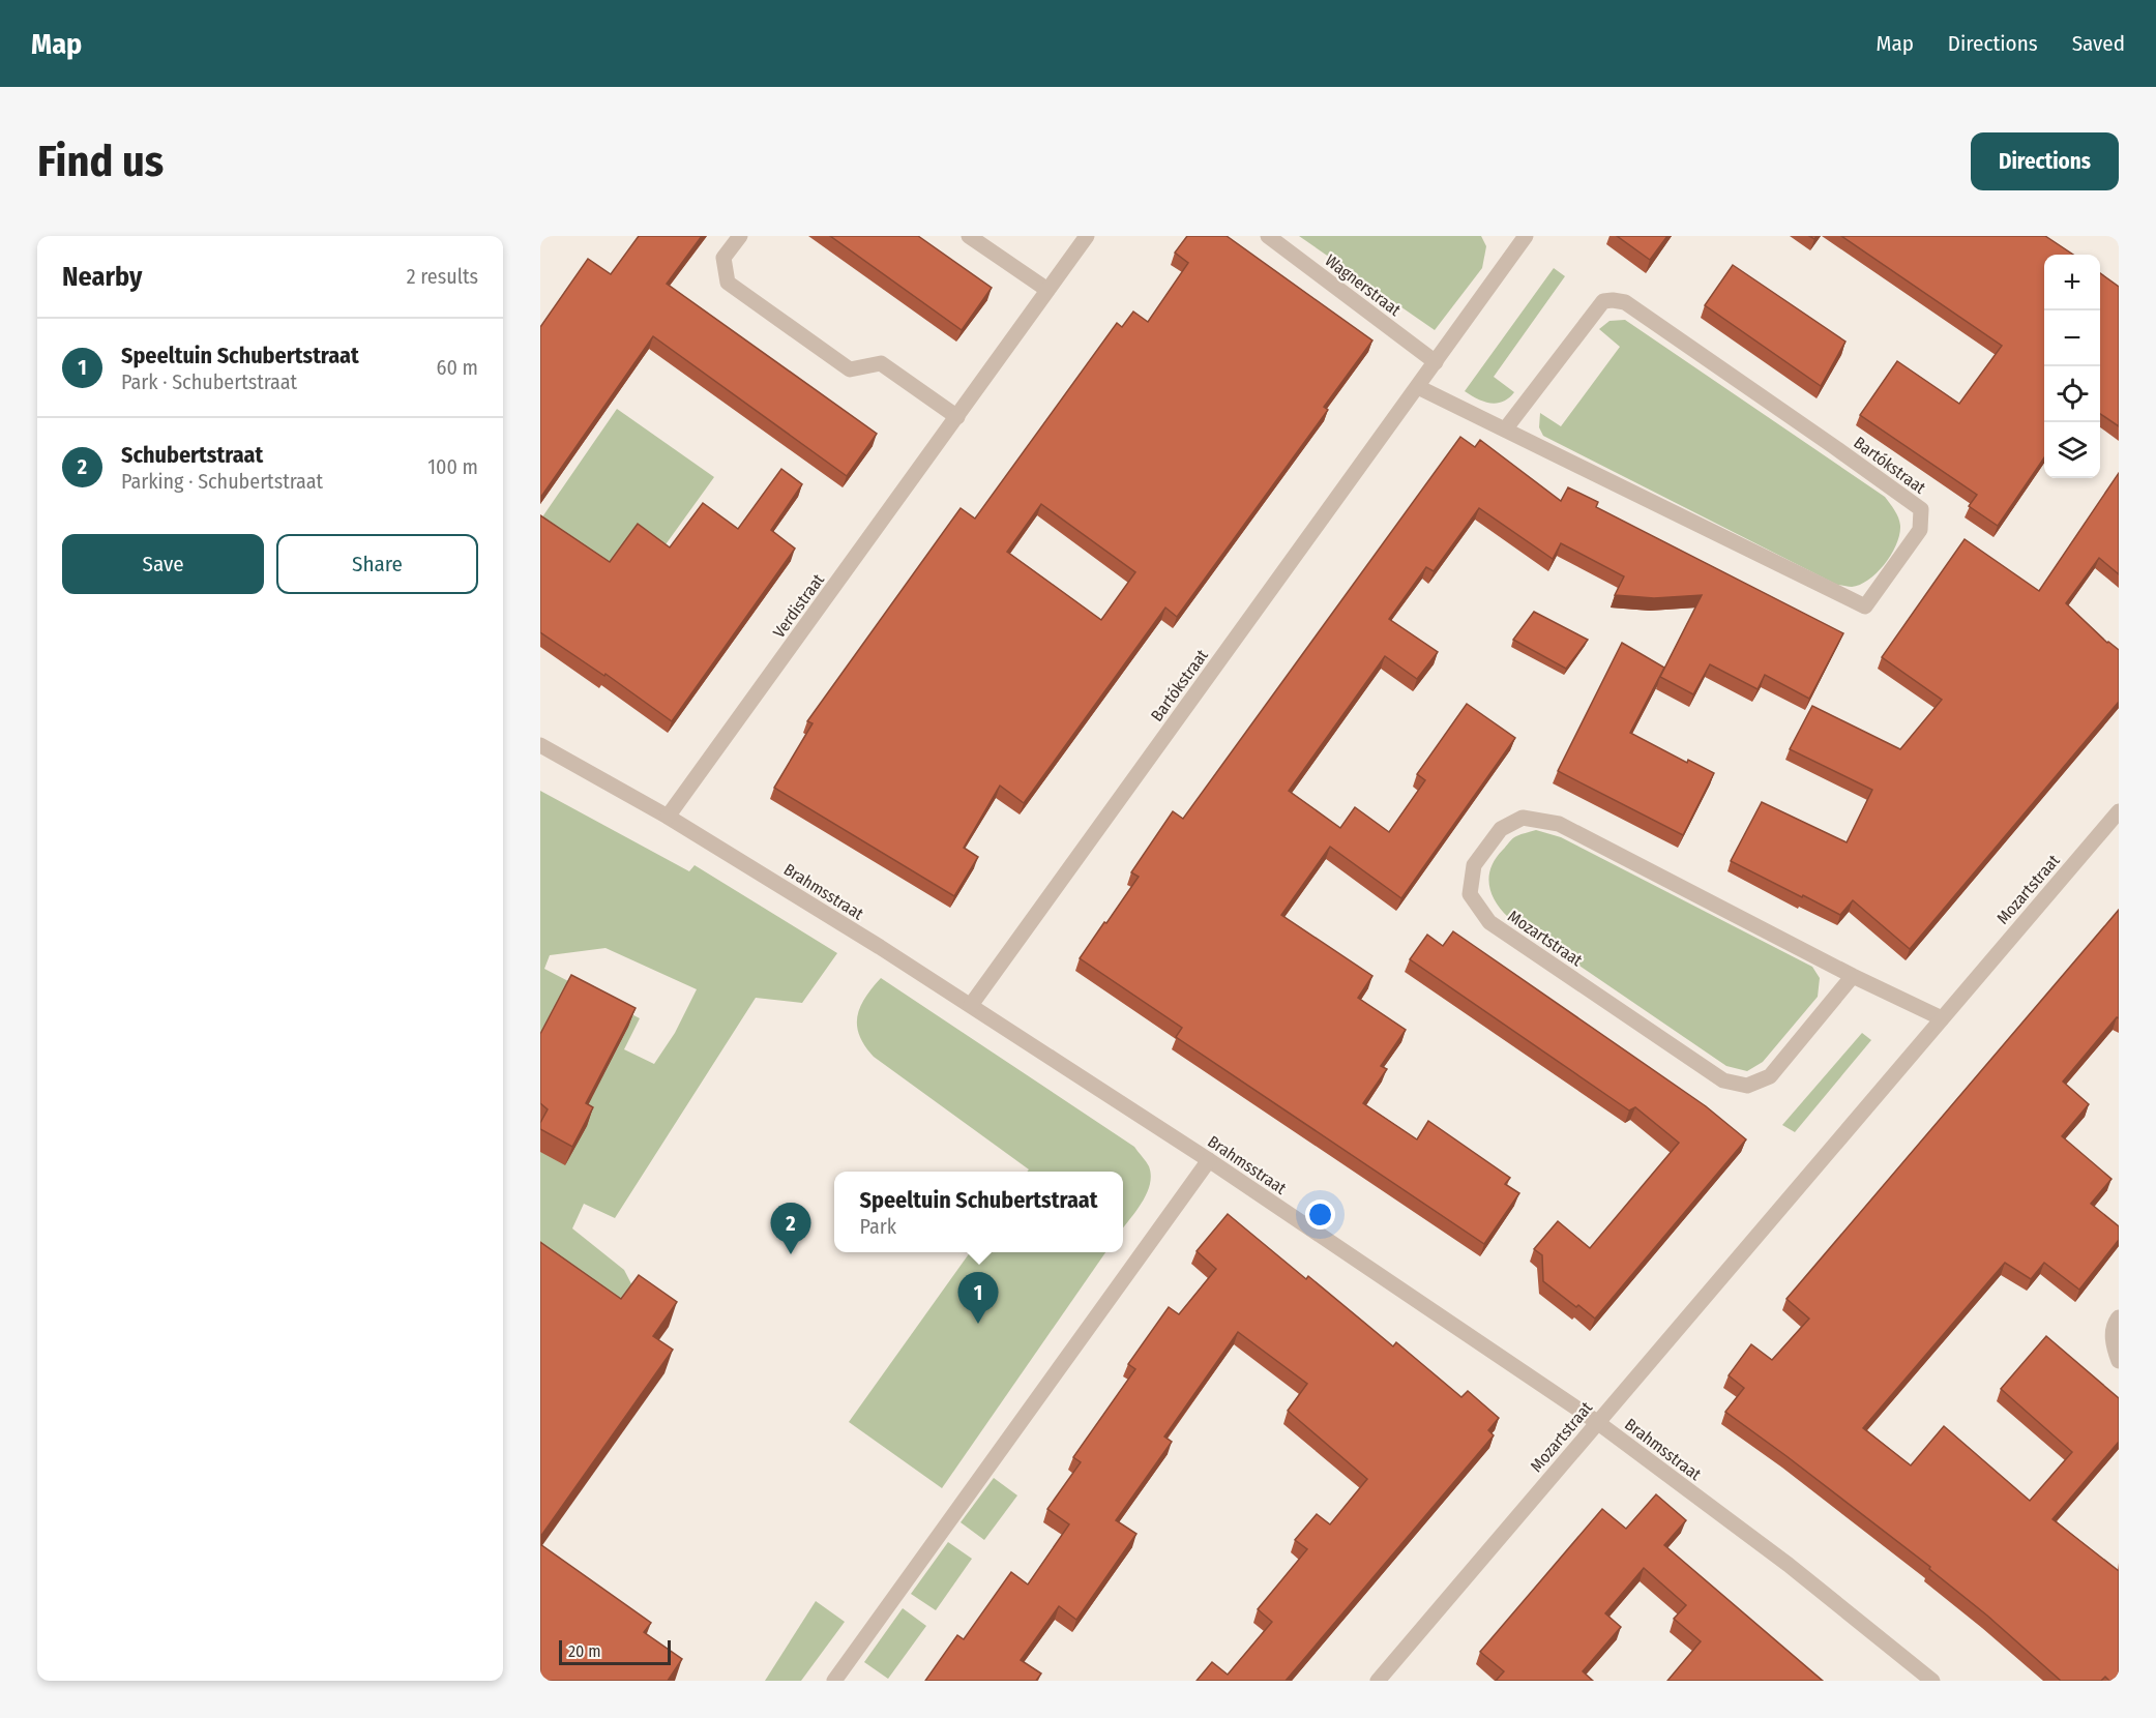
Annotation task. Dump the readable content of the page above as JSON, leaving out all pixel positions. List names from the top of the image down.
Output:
{
  "streets": {
    "street": [
      "Wagnerstraat",
      "Bartókstraat",
      "Verdistraat",
      "Mozartstraat",
      "Brahmsstraat"
    ]
  },
  "crossings": [
    ["Wagnerstraat", "Bartókstraat"],
    ["Bartókstraat", "Brahmsstraat"],
    ["Verdistraat", "Brahmsstraat"],
    ["Mozartstraat", "Brahmsstraat"]
  ],
  "scale_bar": "20 m",
  "page": {
    "header": "Map",
    "nav": ["Map", "Directions", "Saved"],
    "buttons": [
      "Directions",
      ["Save", "Share"]
    ],
    "title": "Find us",
    "heading": ["Nearby", "2 results"],
    "map_buttons": ["+", "−"],
    "list": [
      {
        "mark": "1",
        "name": "Speeltuin Schubertstraat",
        "note": "Park · Schubertstraat",
        "value": "60 m"
      },
      {
        "mark": "2",
        "name": "Schubertstraat",
        "note": "Parking · Schubertstraat",
        "value": "100 m"
      }
    ],
    "popup": ["Speeltuin Schubertstraat", "Park"],
    "pins": ["2", "1"],
    "scale": "20 m"
  }
}
